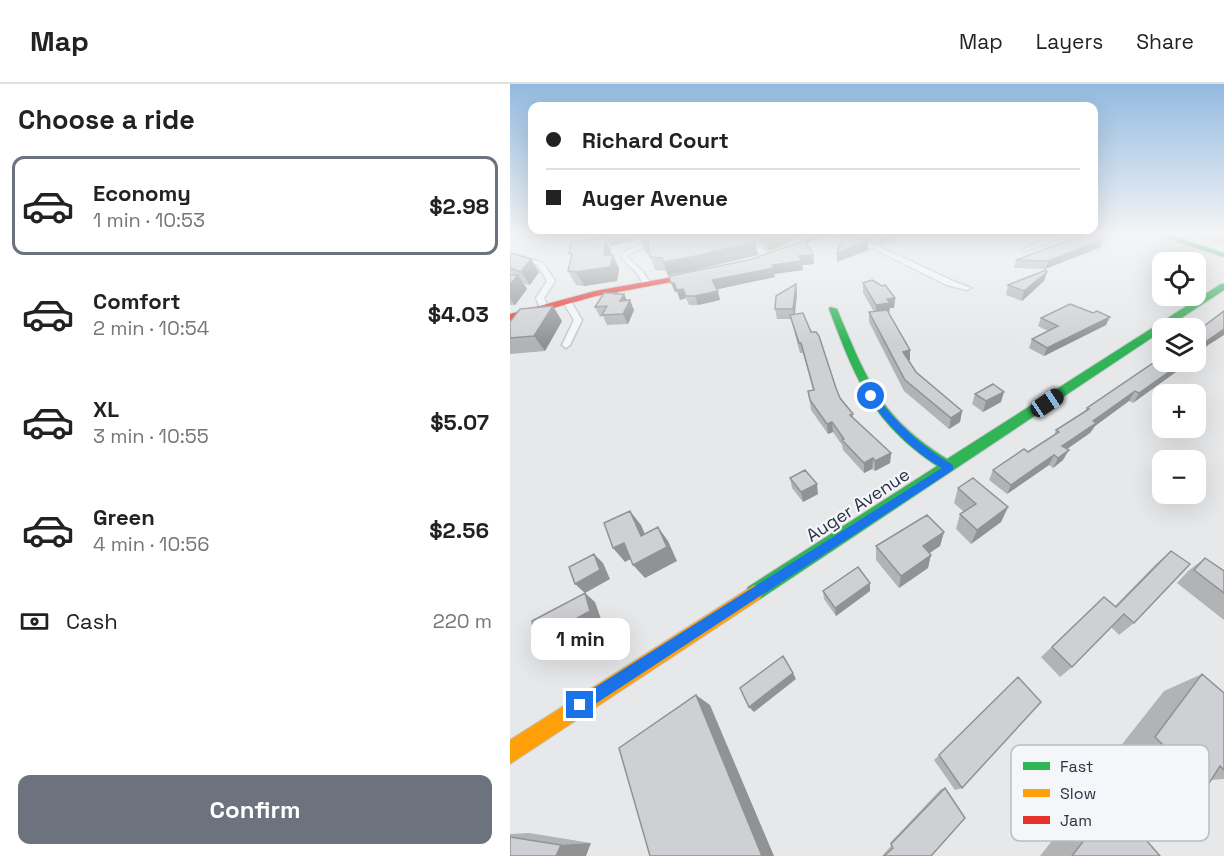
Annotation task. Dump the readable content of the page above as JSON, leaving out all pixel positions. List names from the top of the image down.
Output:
{
  "streets": {
    "street": ["Auger Avenue"]
  },
  "legend": ["Fast", "Slow", "Jam"],
  "page": {
    "header": "Map",
    "nav": ["Map", "Layers", "Share"],
    "heading": "Choose a ride",
    "banner": ["Richard Court", "Auger Avenue"],
    "list": [
      {
        "name": "Economy",
        "note": "1 min · 10:53",
        "value": "$2.98"
      },
      {
        "name": "Comfort",
        "note": "2 min · 10:54",
        "value": "$4.03"
      },
      {
        "name": "XL",
        "note": "3 min · 10:55",
        "value": "$5.07"
      },
      {
        "name": "Green",
        "note": "4 min · 10:56",
        "value": "$2.56"
      }
    ],
    "map_buttons": ["+", "−"],
    "pay": ["Cash", "220 m"],
    "bubble": "1 min",
    "buttons": "Confirm"
  }
}
